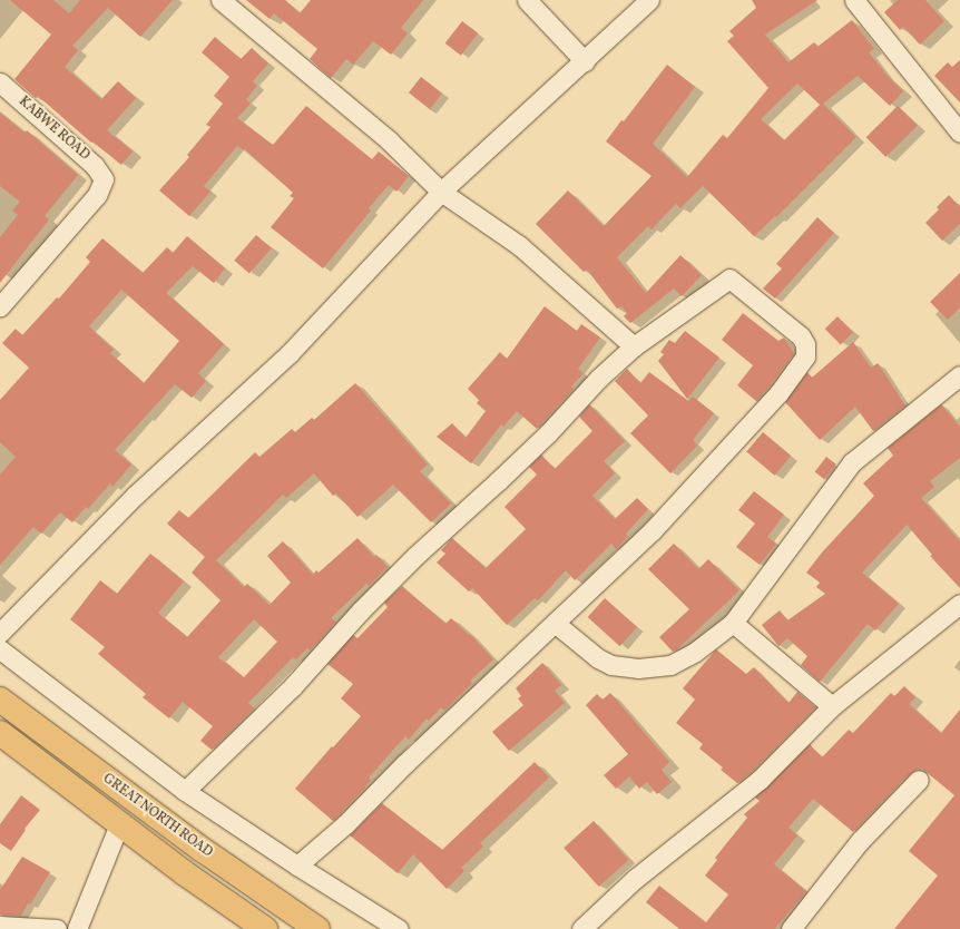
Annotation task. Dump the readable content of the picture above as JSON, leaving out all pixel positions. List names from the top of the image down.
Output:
{
  "streets": {
    "main road": ["GREAT NORTH ROAD"],
    "street": ["KABWE ROAD"]
  }
}
